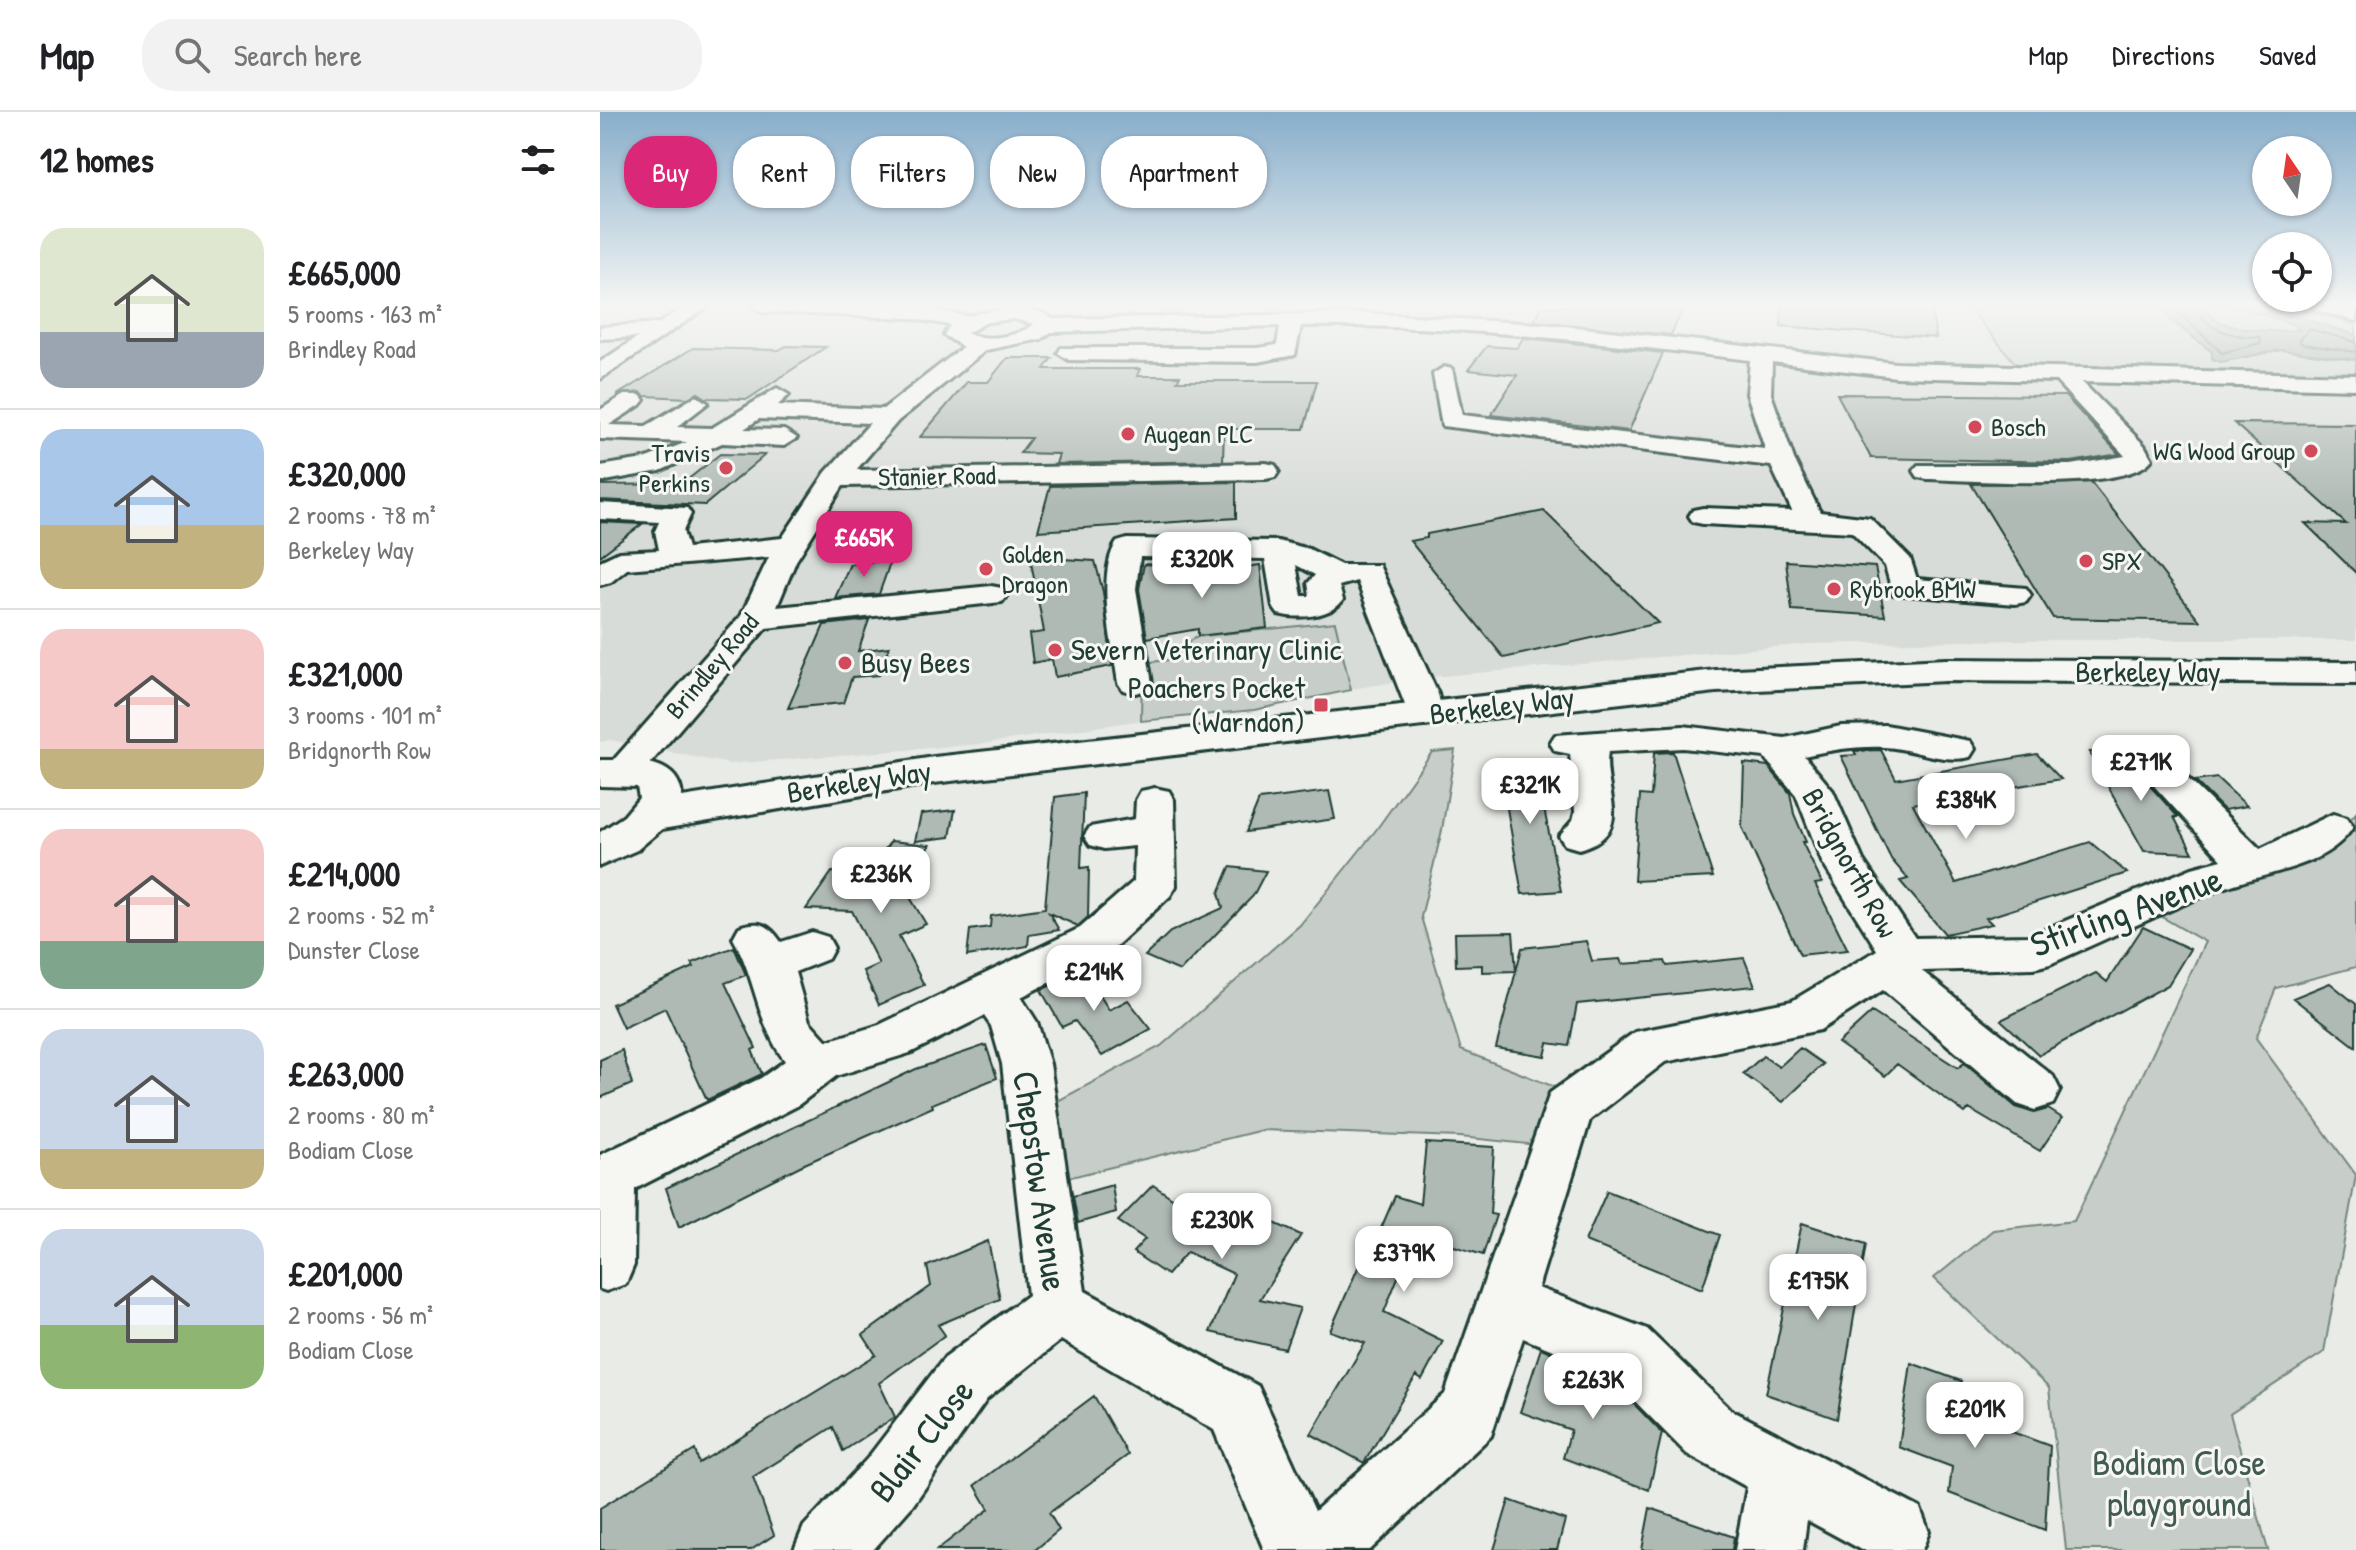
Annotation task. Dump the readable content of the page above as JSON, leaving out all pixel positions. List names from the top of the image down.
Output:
{
  "streets": {
    "main road": ["Berkeley Way"],
    "street": [
      "Stanier Road",
      "Brindley Road",
      "Bridgnorth Row",
      "Stirling Avenue",
      "Chepstow Avenue",
      "Blair Close"
    ]
  },
  "crossings": [
    ["Stanier Road", "Brindley Road"],
    ["Bridgnorth Row", "Stirling Avenue"],
    ["Chepstow Avenue", "Blair Close"]
  ],
  "parks": ["Bodiam Close playground"],
  "places": {
    "other": [
      "Bosch",
      "Augean PLC",
      "WG Wood Group",
      "Travis Perkins",
      "SPX",
      "Golden Dragon",
      "Rybrook BMW",
      "Severn Veterinary Clinic",
      "Busy Bees"
    ],
    "transit": ["Poachers Pocket (Warndon)"]
  },
  "north": "top",
  "page": {
    "header": "Map",
    "search": "Search here",
    "nav": ["Map", "Directions", "Saved"],
    "heading": "12 homes",
    "chip": [
      "Buy",
      "Rent",
      "Filters",
      "New",
      "Apartment"
    ],
    "list": [
      {
        "name": "£665,000",
        "note": "5 rooms · 163 m² · Brindley Road"
      },
      {
        "name": "£320,000",
        "note": "2 rooms · 78 m² · Berkeley Way"
      },
      {
        "name": "£321,000",
        "note": "3 rooms · 101 m² · Bridgnorth Row"
      },
      {
        "name": "£214,000",
        "note": "2 rooms · 52 m² · Dunster Close"
      },
      {
        "name": "£263,000",
        "note": "2 rooms · 80 m² · Bodiam Close"
      },
      {
        "name": "£201,000",
        "note": "2 rooms · 56 m² · Bodiam Close"
      }
    ],
    "price": [
      "£665K",
      "£320K",
      "£271K",
      "£321K",
      "£384K",
      "£236K",
      "£214K",
      "£230K",
      "£379K",
      "£175K",
      "£263K",
      "£201K"
    ]
  }
}
